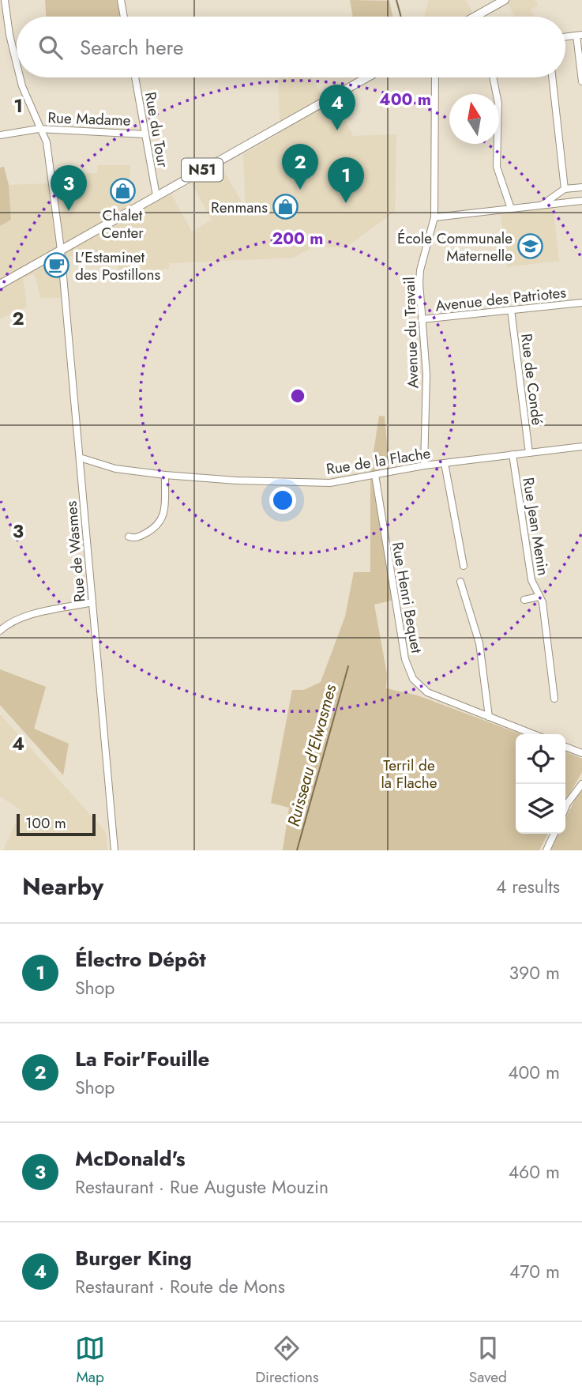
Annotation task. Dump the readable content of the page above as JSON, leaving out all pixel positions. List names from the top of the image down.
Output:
{
  "streets": {
    "main road": ["N51"],
    "street": [
      "Rue Madame",
      "Rue du Tour",
      "Avenue des Patriotes",
      "Avenue du Travail",
      "Rue de Condé",
      "Rue de la Flache",
      "Rue Jean Menin",
      "Rue de Wasmes",
      "Rue Henri Bequet"
    ]
  },
  "crossings": [
    ["Rue Madame", "Rue du Tour"],
    ["Rue Madame", "Rue de Wasmes"],
    ["Rue du Tour", "N51"],
    ["N51", "Rue de Wasmes"],
    ["Avenue des Patriotes", "Avenue du Travail"],
    ["Avenue des Patriotes", "Rue de Condé"],
    ["Avenue du Travail", "Rue de la Flache"],
    ["Rue de Condé", "Rue de la Flache"],
    ["Rue de la Flache", "Rue Jean Menin"],
    ["Rue de la Flache", "Rue de Wasmes"],
    ["Rue de la Flache", "Rue Henri Bequet"]
  ],
  "water": ["Ruisseau d'Elwasmes"],
  "parks": ["Terril de la Flache"],
  "places": {
    "shop": ["Chalet Center", "Renmans"],
    "school or university": ["École Communale Maternelle"],
    "cafe": ["L'Estaminet des Postillons"]
  },
  "scale_bar": "100 m",
  "north": "top",
  "page": {
    "search": "Search here",
    "pins": [
      "4",
      "2",
      "1",
      "3"
    ],
    "scale": "100 m",
    "heading": ["Nearby", "4 results"],
    "list": [
      {
        "mark": "1",
        "name": "Électro Dépôt",
        "note": "Shop",
        "value": "390 m"
      },
      {
        "mark": "2",
        "name": "La Foir'Fouille",
        "note": "Shop",
        "value": "400 m"
      },
      {
        "mark": "3",
        "name": "McDonald's",
        "note": "Restaurant · Rue Auguste Mouzin",
        "value": "460 m"
      },
      {
        "mark": "4",
        "name": "Burger King",
        "note": "Restaurant · Route de Mons",
        "value": "470 m"
      }
    ],
    "nav": ["Map", "Directions", "Saved"]
  },
  "grid": {
    "rows": [
      "1",
      "2",
      "3",
      "4"
    ]
  },
  "rings": ["400 m", "200 m"]
}
